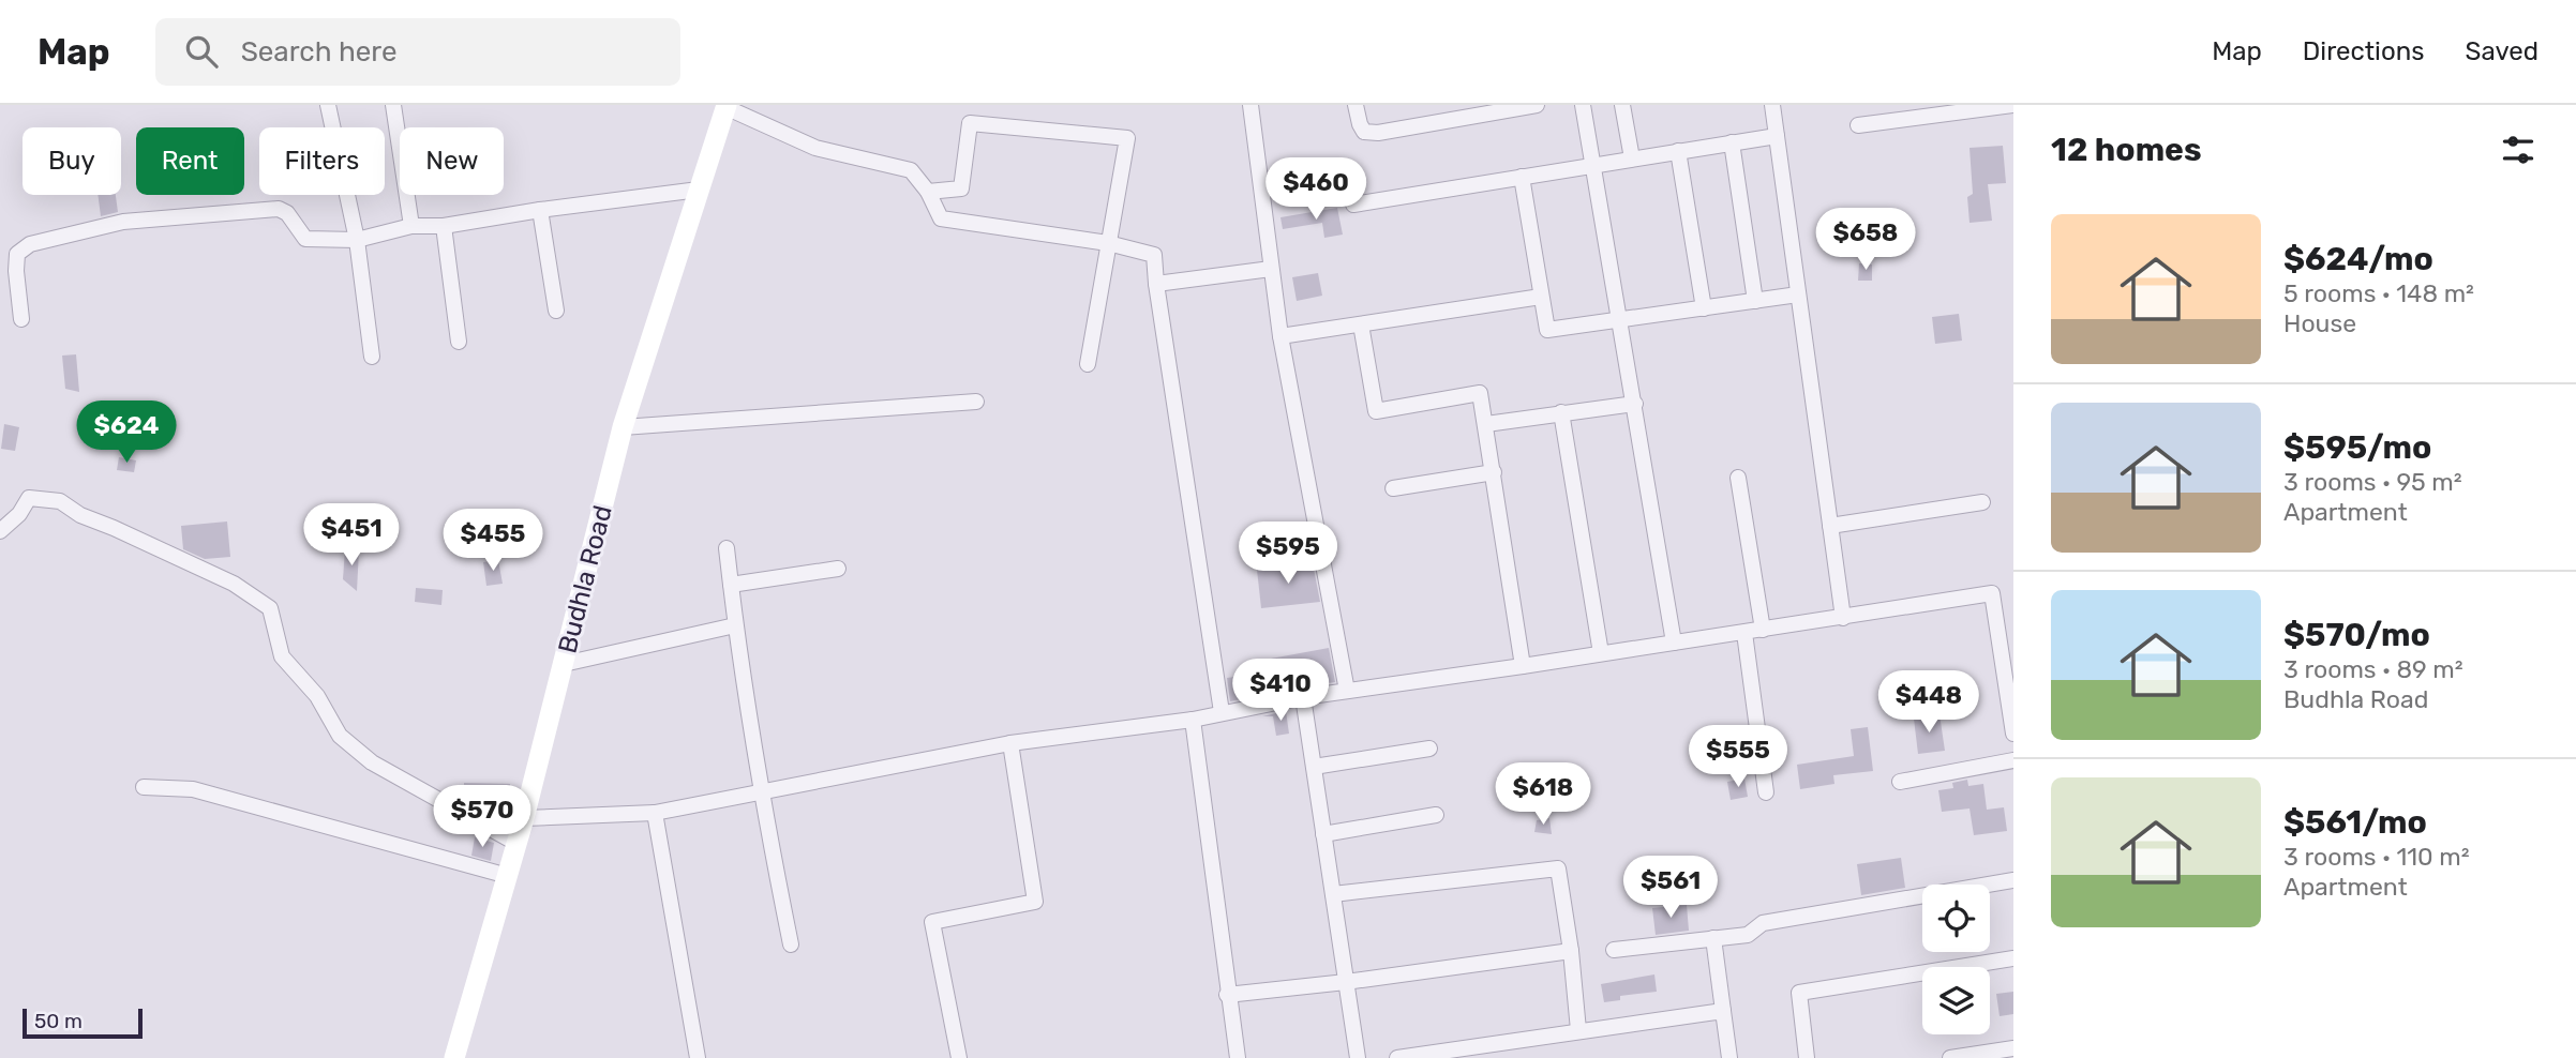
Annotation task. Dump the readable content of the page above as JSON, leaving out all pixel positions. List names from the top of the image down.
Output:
{
  "streets": {
    "main road": ["Budhla Road"]
  },
  "scale_bar": "50 m",
  "page": {
    "header": "Map",
    "search": "Search here",
    "nav": ["Map", "Directions", "Saved"],
    "heading": "12 homes",
    "chip": [
      "Buy",
      "Rent",
      "Filters",
      "New"
    ],
    "price": [
      "$460",
      "$658",
      "$624",
      "$451",
      "$455",
      "$595",
      "$410",
      "$448",
      "$555",
      "$618",
      "$570",
      "$561"
    ],
    "list": [
      {
        "name": "$624/mo",
        "note": "5 rooms · 148 m² · House"
      },
      {
        "name": "$595/mo",
        "note": "3 rooms · 95 m² · Apartment"
      },
      {
        "name": "$570/mo",
        "note": "3 rooms · 89 m² · Budhla Road"
      },
      {
        "name": "$561/mo",
        "note": "3 rooms · 110 m² · Apartment"
      }
    ],
    "scale": "50 m"
  }
}
